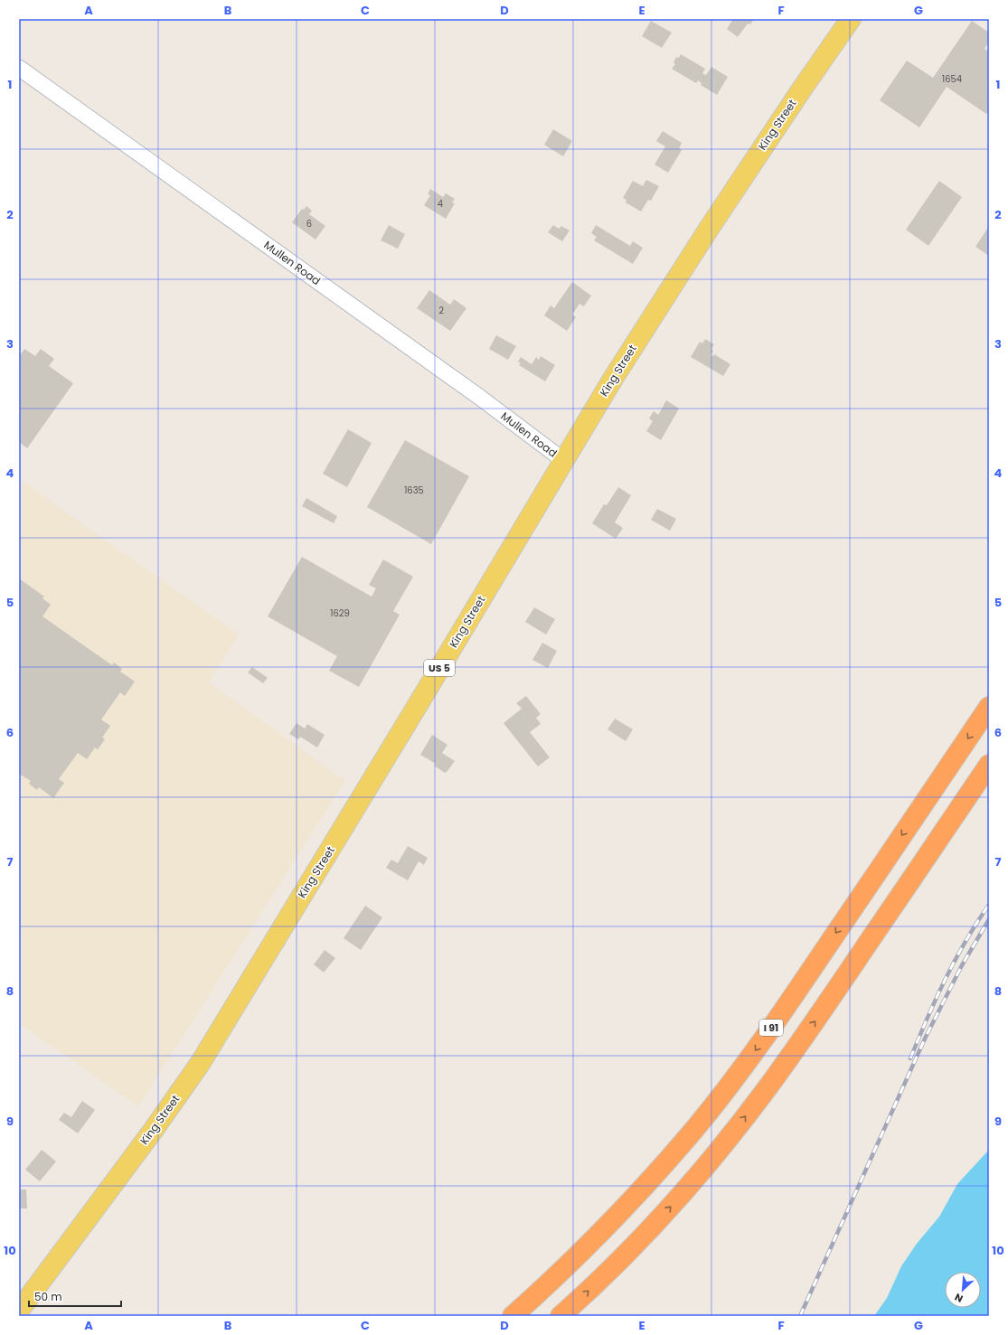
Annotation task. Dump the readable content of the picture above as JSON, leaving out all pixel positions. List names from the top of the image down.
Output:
{
  "streets": {
    "highway": ["I 91"],
    "main road": ["King Street", "US 5"],
    "street": ["Mullen Road"]
  },
  "crossings": [
    ["King Street", "Mullen Road"]
  ],
  "house_numbers": [
    "1654",
    "4",
    "6",
    "2",
    "1635",
    "1629"
  ],
  "scale_bar": "50 m",
  "north": "bottom left",
  "grid": {
    "columns": [
      "A",
      "B",
      "C",
      "D",
      "E",
      "F",
      "G"
    ],
    "rows": [
      "1",
      "2",
      "3",
      "4",
      "5",
      "6",
      "7",
      "8",
      "9",
      "10"
    ]
  }
}
